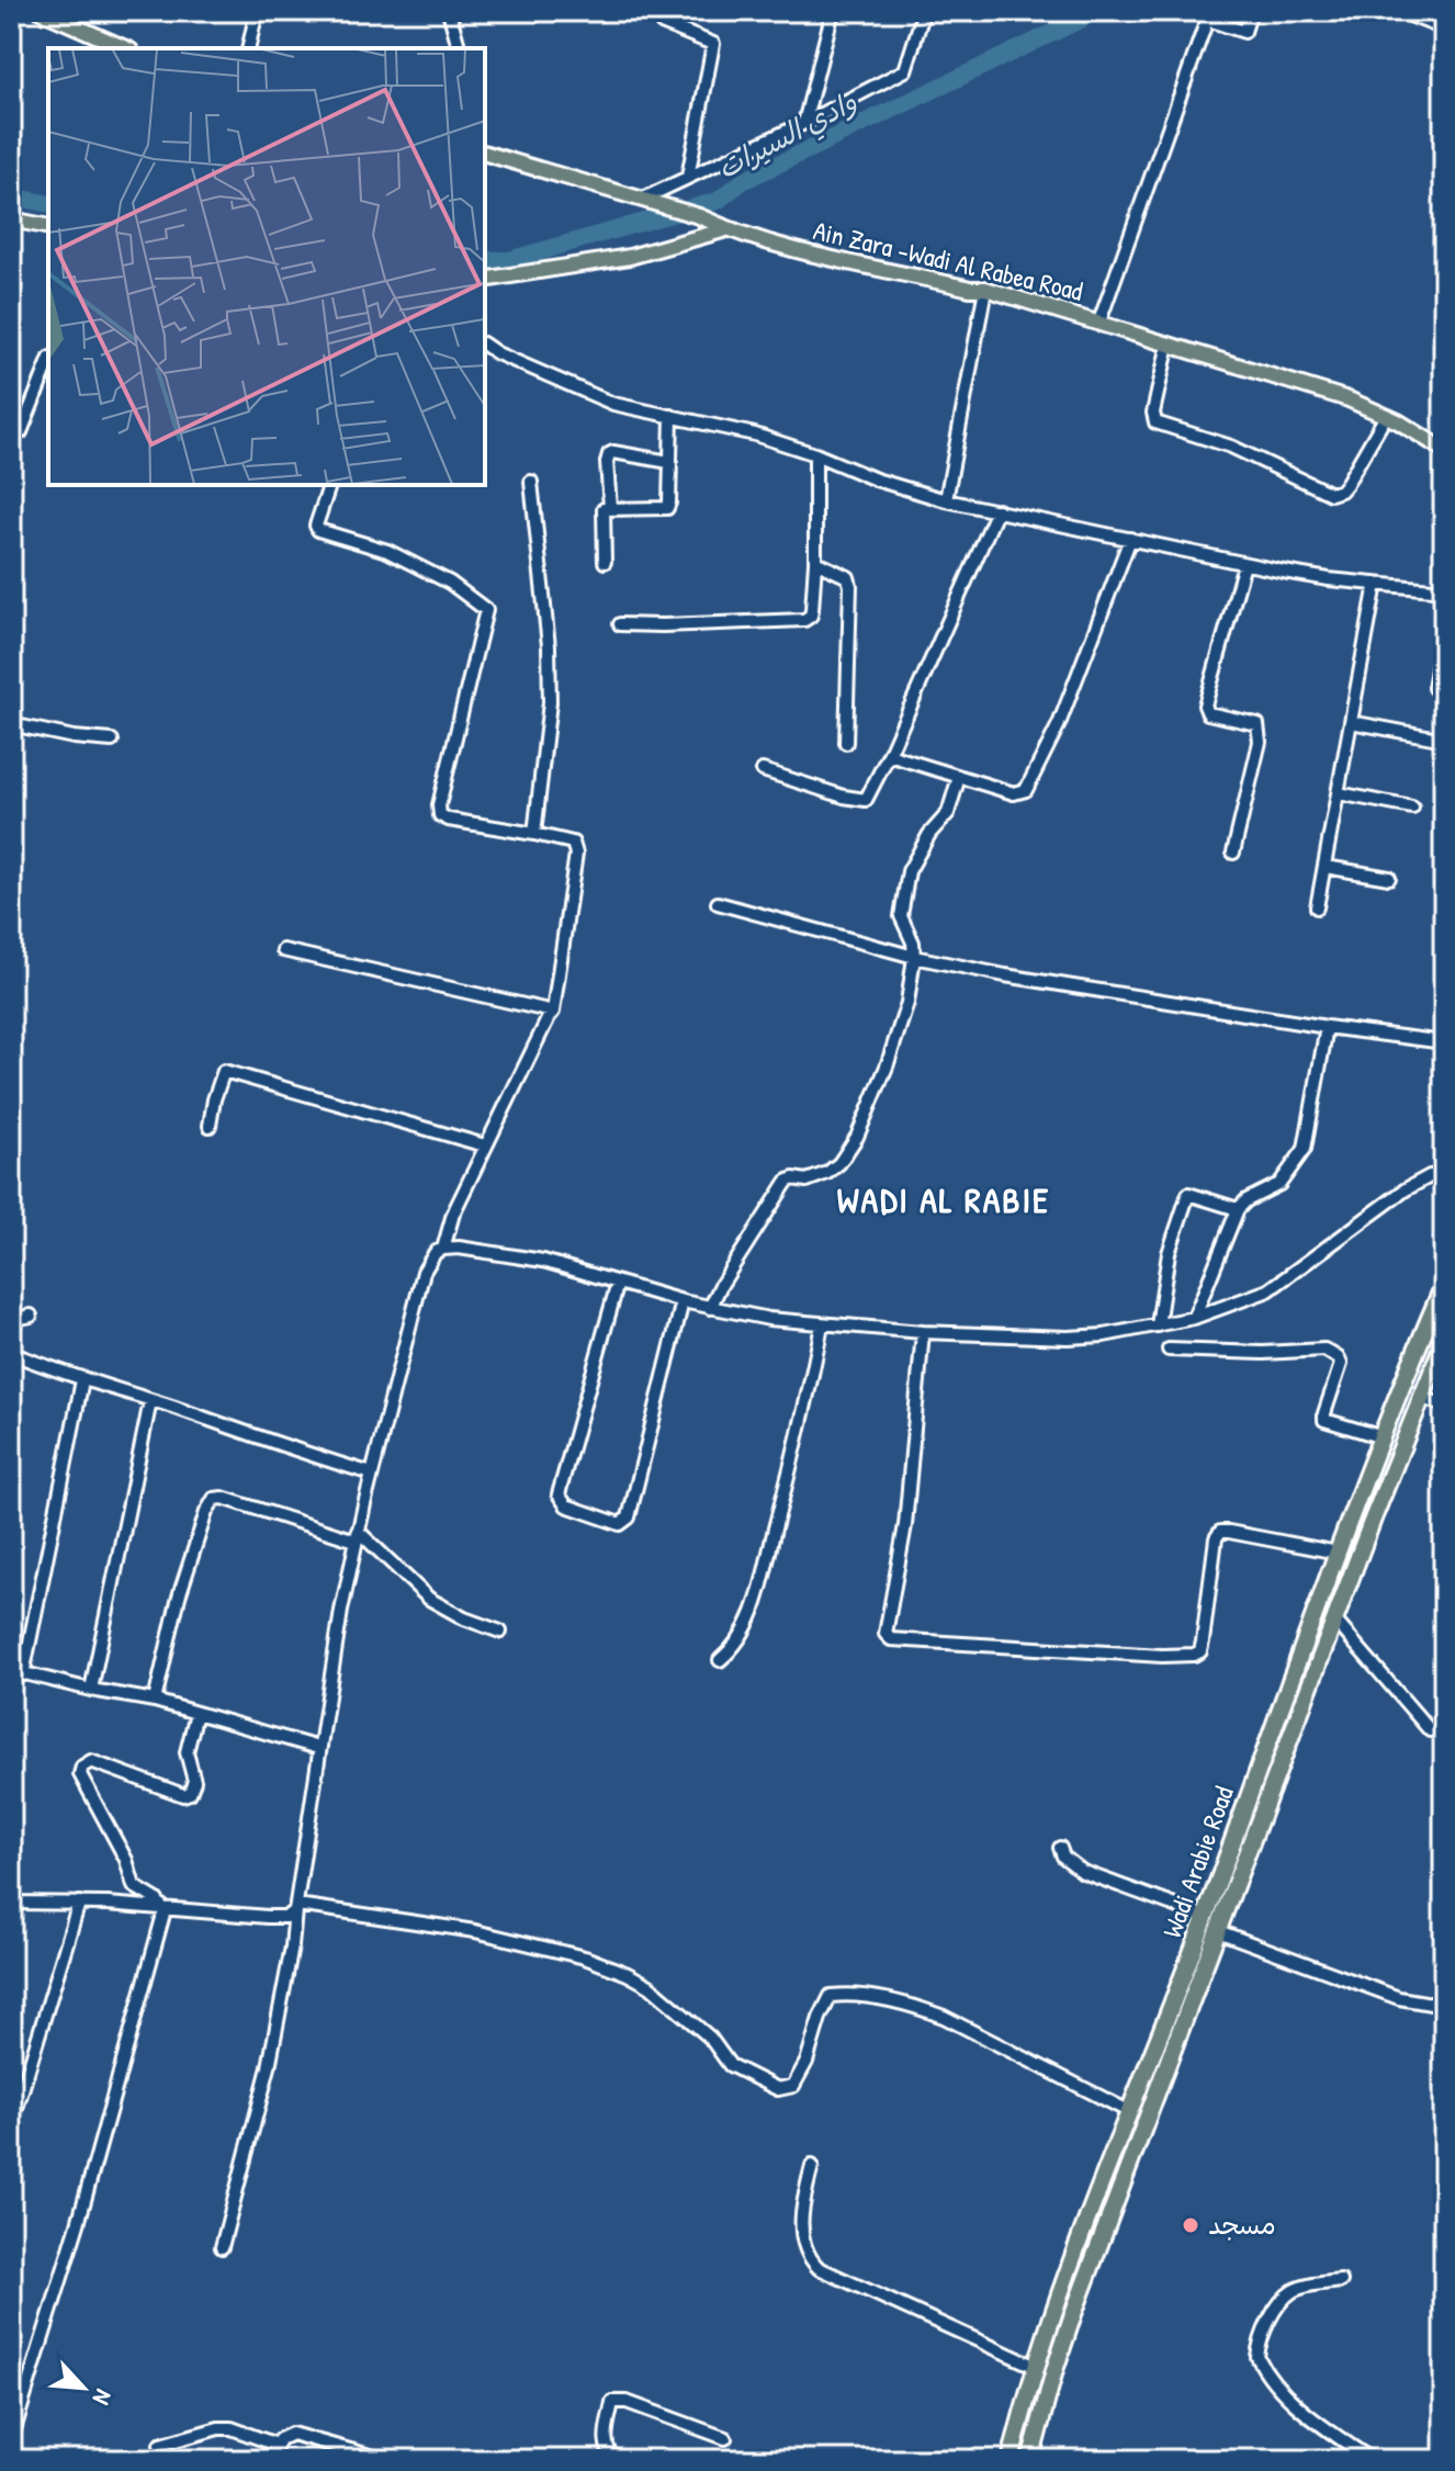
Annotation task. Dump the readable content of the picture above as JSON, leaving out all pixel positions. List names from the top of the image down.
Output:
{
  "streets": {
    "highway": ["Wadi Arabie Road"],
    "main road": ["Ain Zara -Wadi Al Rabea Road"]
  },
  "districts": ["WADI AL RABIE"],
  "water": ["وادي السيرات"],
  "places": ["مسجد"],
  "north": "bottom right"
}
